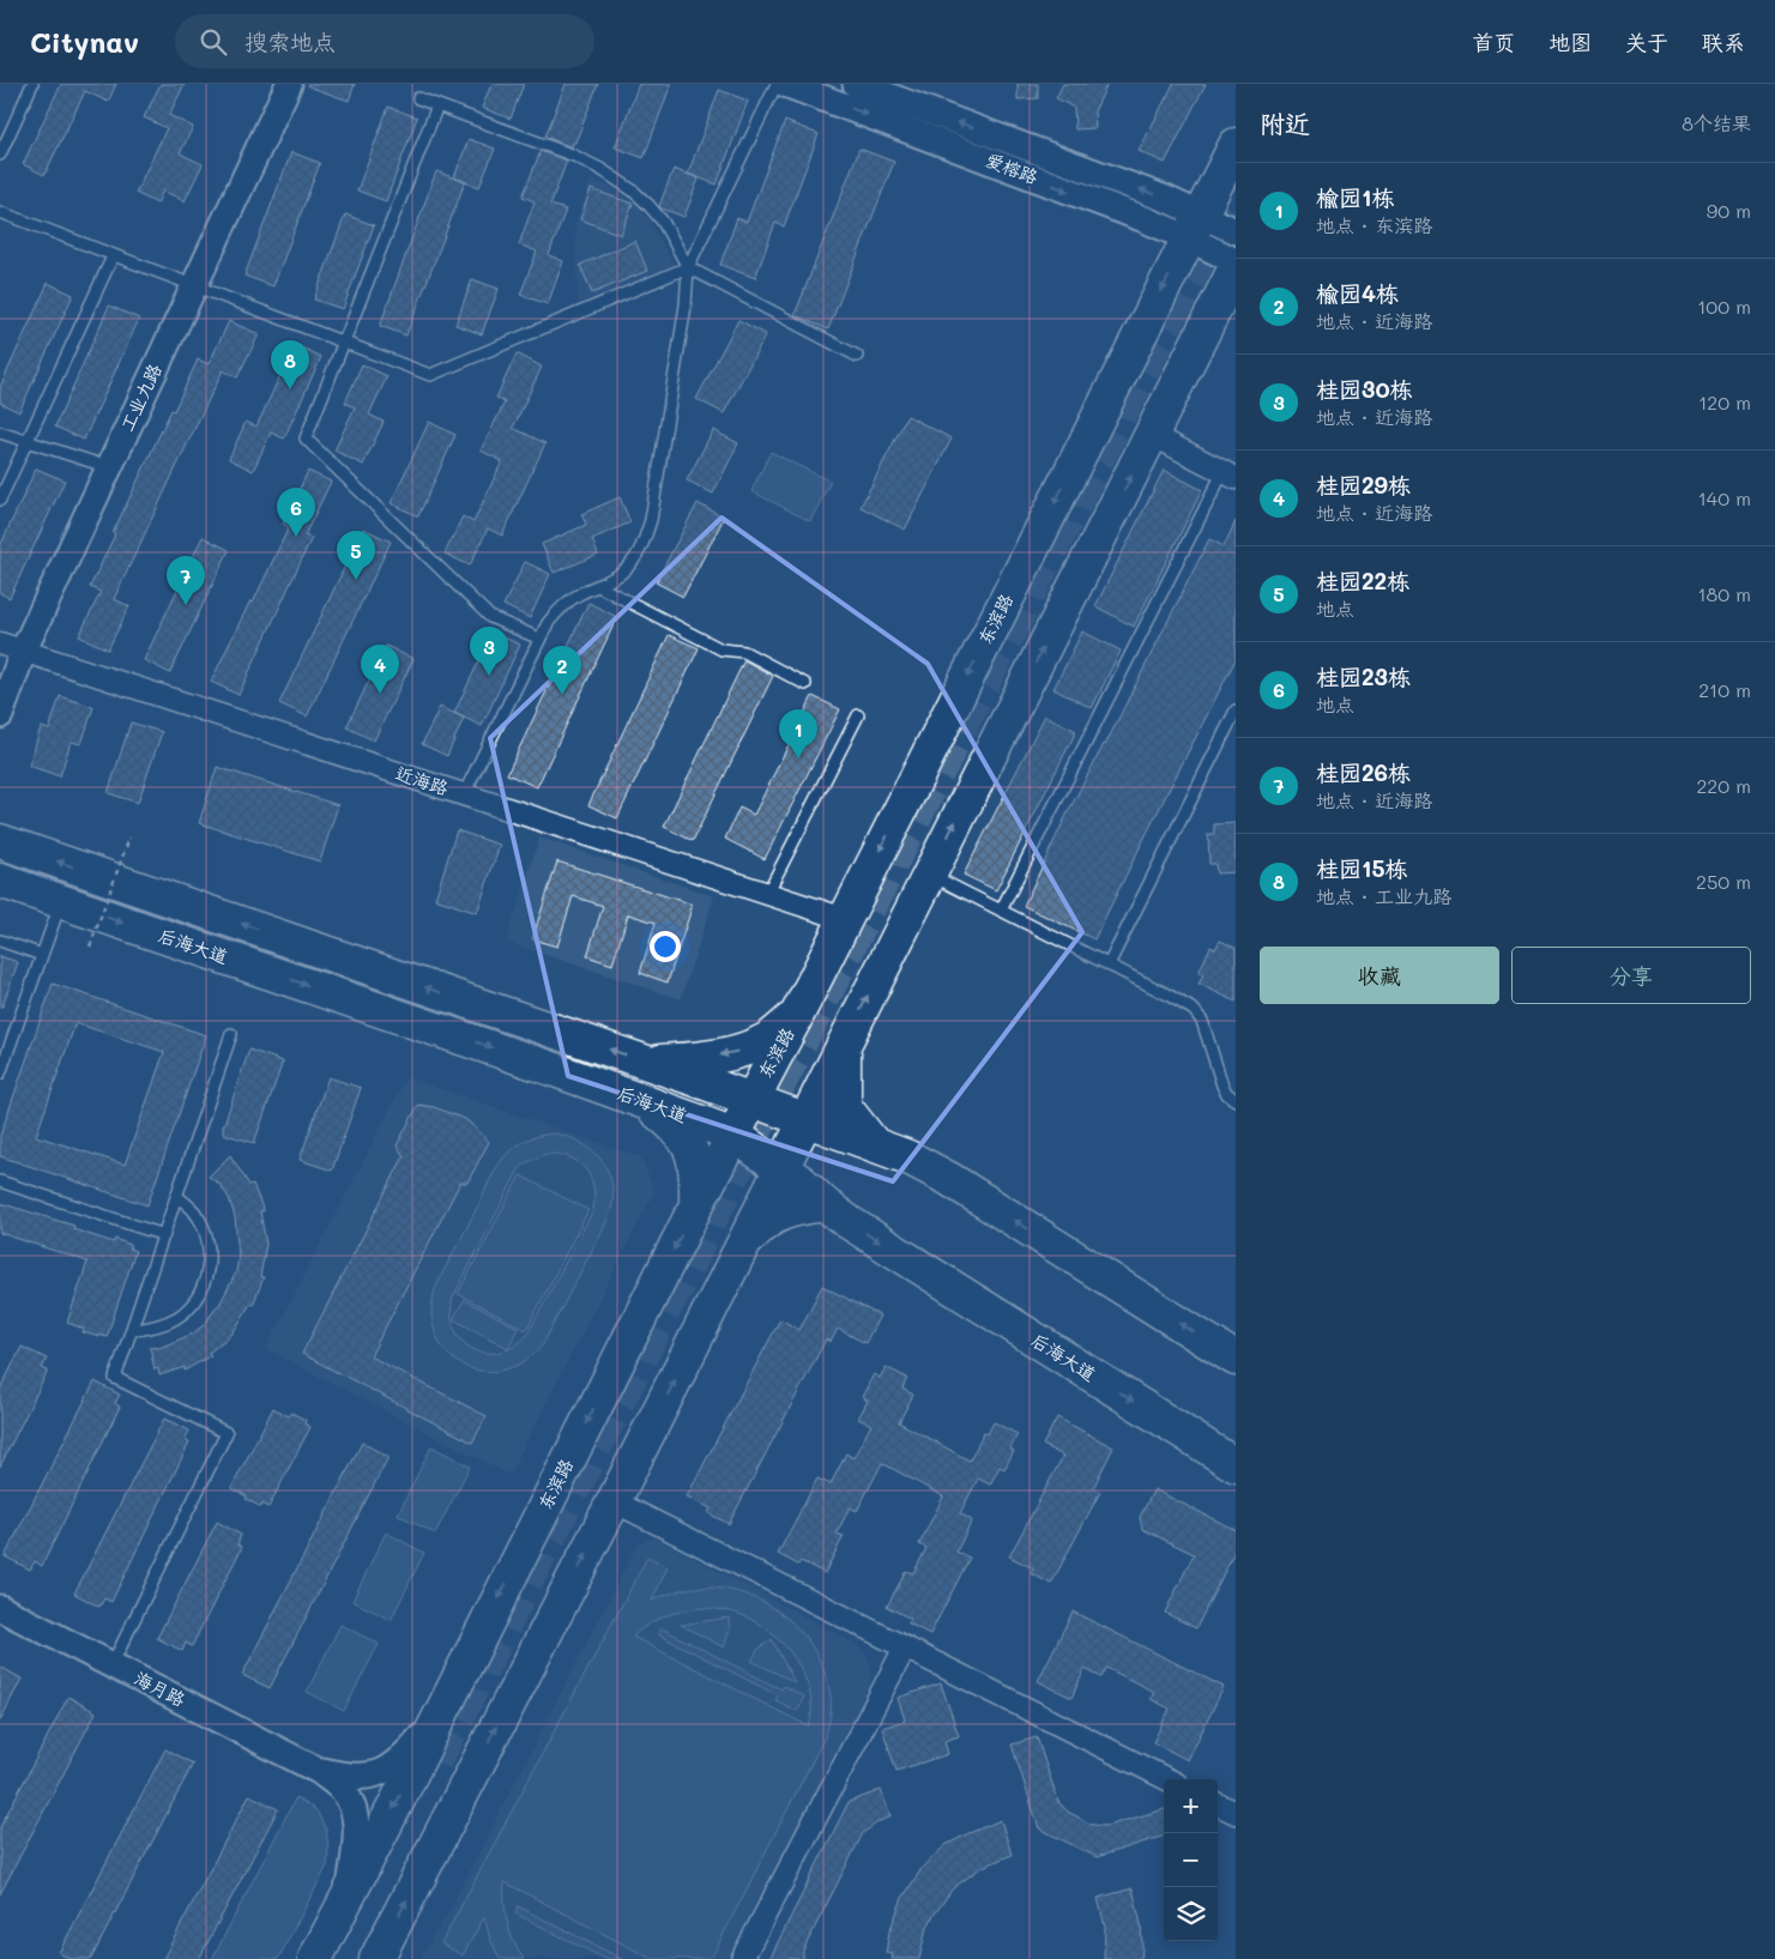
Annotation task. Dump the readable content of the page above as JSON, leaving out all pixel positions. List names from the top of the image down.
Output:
{
  "streets": {
    "main road": ["东滨路", "后海大道"],
    "street": [
      "爱榕路",
      "工业九路",
      "近海路",
      "海月路"
    ]
  },
  "crossings": [
    ["爱榕路", "东滨路"],
    ["工业九路", "近海路"],
    ["东滨路", "近海路"],
    ["东滨路", "后海大道"]
  ],
  "page": {
    "header": "Citynav",
    "search": "搜索地点",
    "nav": [
      "首页",
      "地图",
      "关于",
      "联系"
    ],
    "heading": ["附近", "8个结果"],
    "list": [
      {
        "mark": "1",
        "name": "榆园1栋",
        "note": "地点 · 东滨路",
        "value": "90 m"
      },
      {
        "mark": "2",
        "name": "榆园4栋",
        "note": "地点 · 近海路",
        "value": "100 m"
      },
      {
        "mark": "3",
        "name": "桂园30栋",
        "note": "地点 · 近海路",
        "value": "120 m"
      },
      {
        "mark": "4",
        "name": "桂园29栋",
        "note": "地点 · 近海路",
        "value": "140 m"
      },
      {
        "mark": "5",
        "name": "桂园22栋",
        "note": "地点",
        "value": "180 m"
      },
      {
        "mark": "6",
        "name": "桂园23栋",
        "note": "地点",
        "value": "210 m"
      },
      {
        "mark": "7",
        "name": "桂园26栋",
        "note": "地点 · 近海路",
        "value": "220 m"
      },
      {
        "mark": "8",
        "name": "桂园15栋",
        "note": "地点 · 工业九路",
        "value": "250 m"
      }
    ],
    "pins": [
      "8",
      "6",
      "5",
      "7",
      "3",
      "4",
      "2",
      "1"
    ],
    "buttons": ["收藏", "分享"],
    "map_buttons": ["+", "−"]
  }
}
